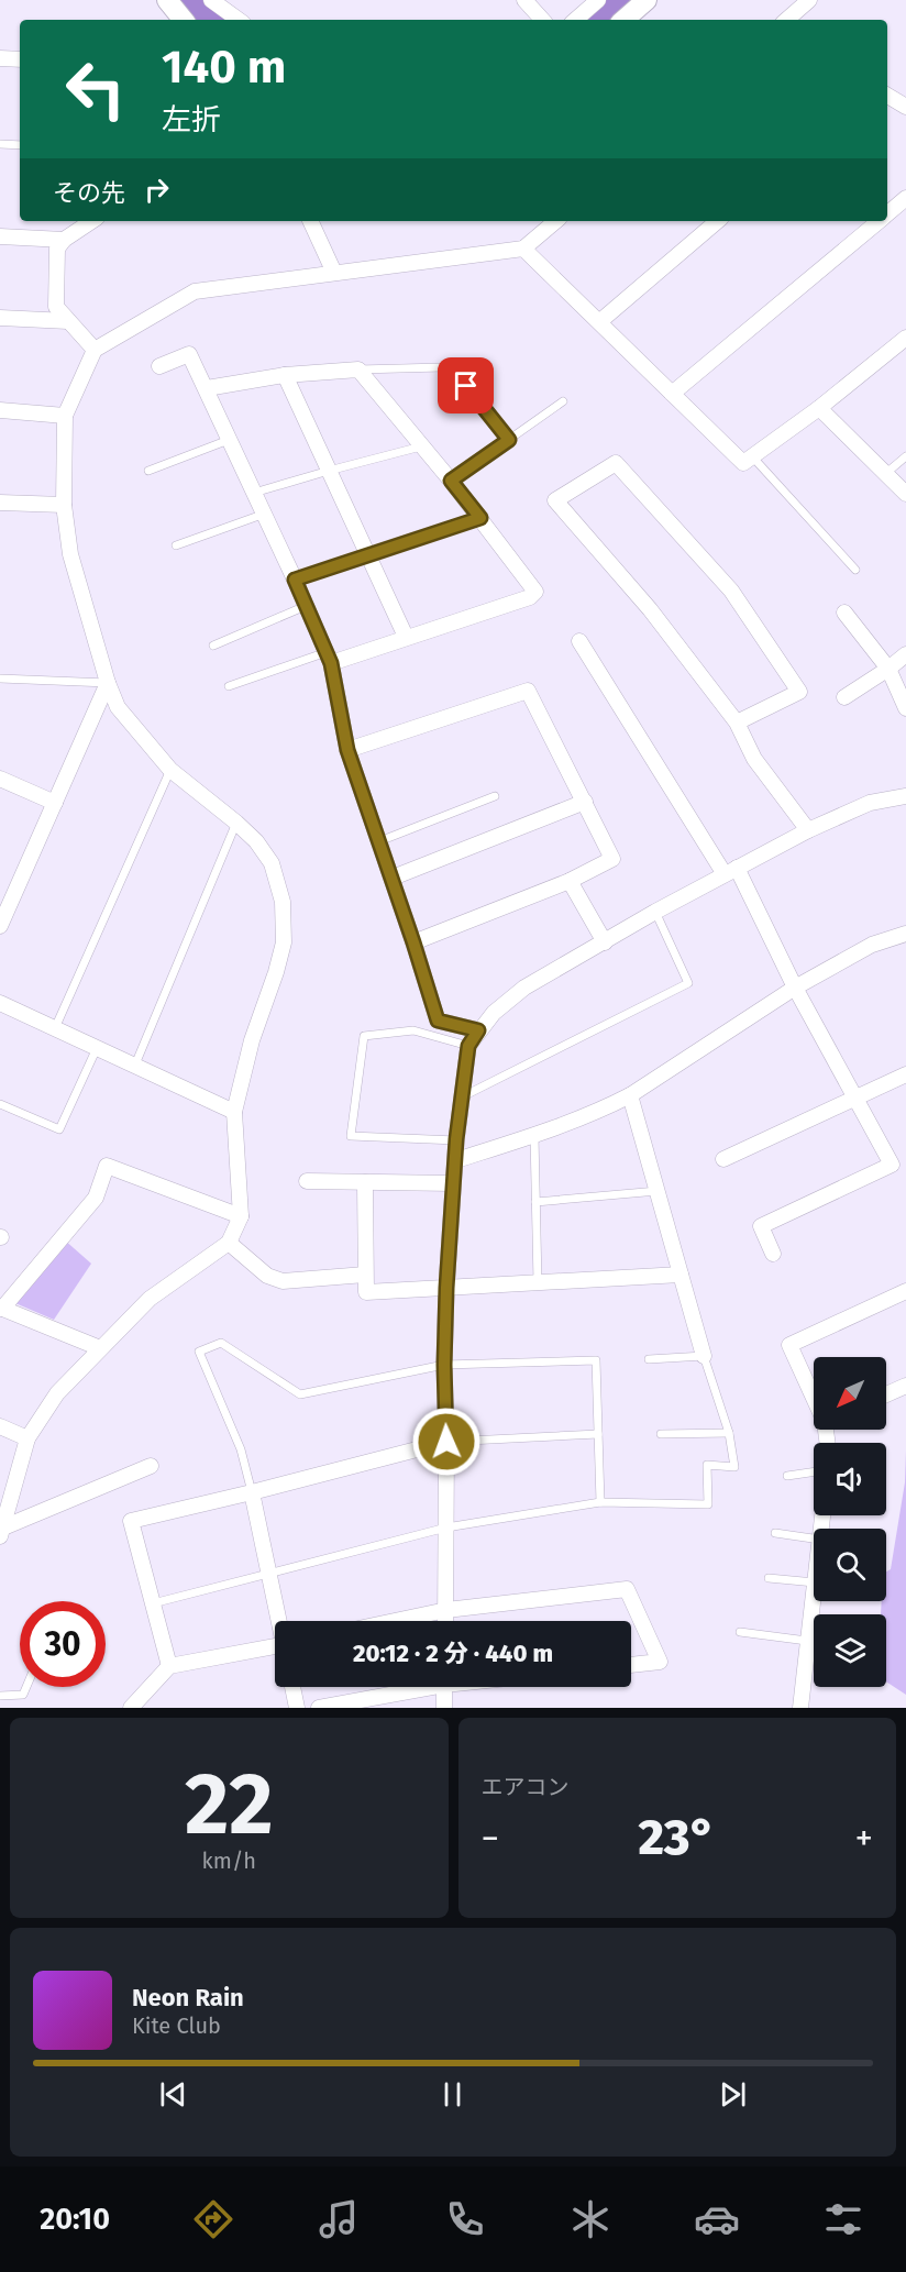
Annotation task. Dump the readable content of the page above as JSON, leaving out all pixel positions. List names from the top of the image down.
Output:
{
  "north": "bottom left",
  "page": {
    "turn": ["140 m", "左折"],
    "then": "その先",
    "limit": "30",
    "trip": "20:12 · 2 分 · 440 m",
    "tile": [
      ["22", "km/h"],
      "エアコン"
    ],
    "heat": ["−", "23°", "+"],
    "song": ["Neon Rain", "Kite Club"],
    "tabs": "20:10"
  }
}
